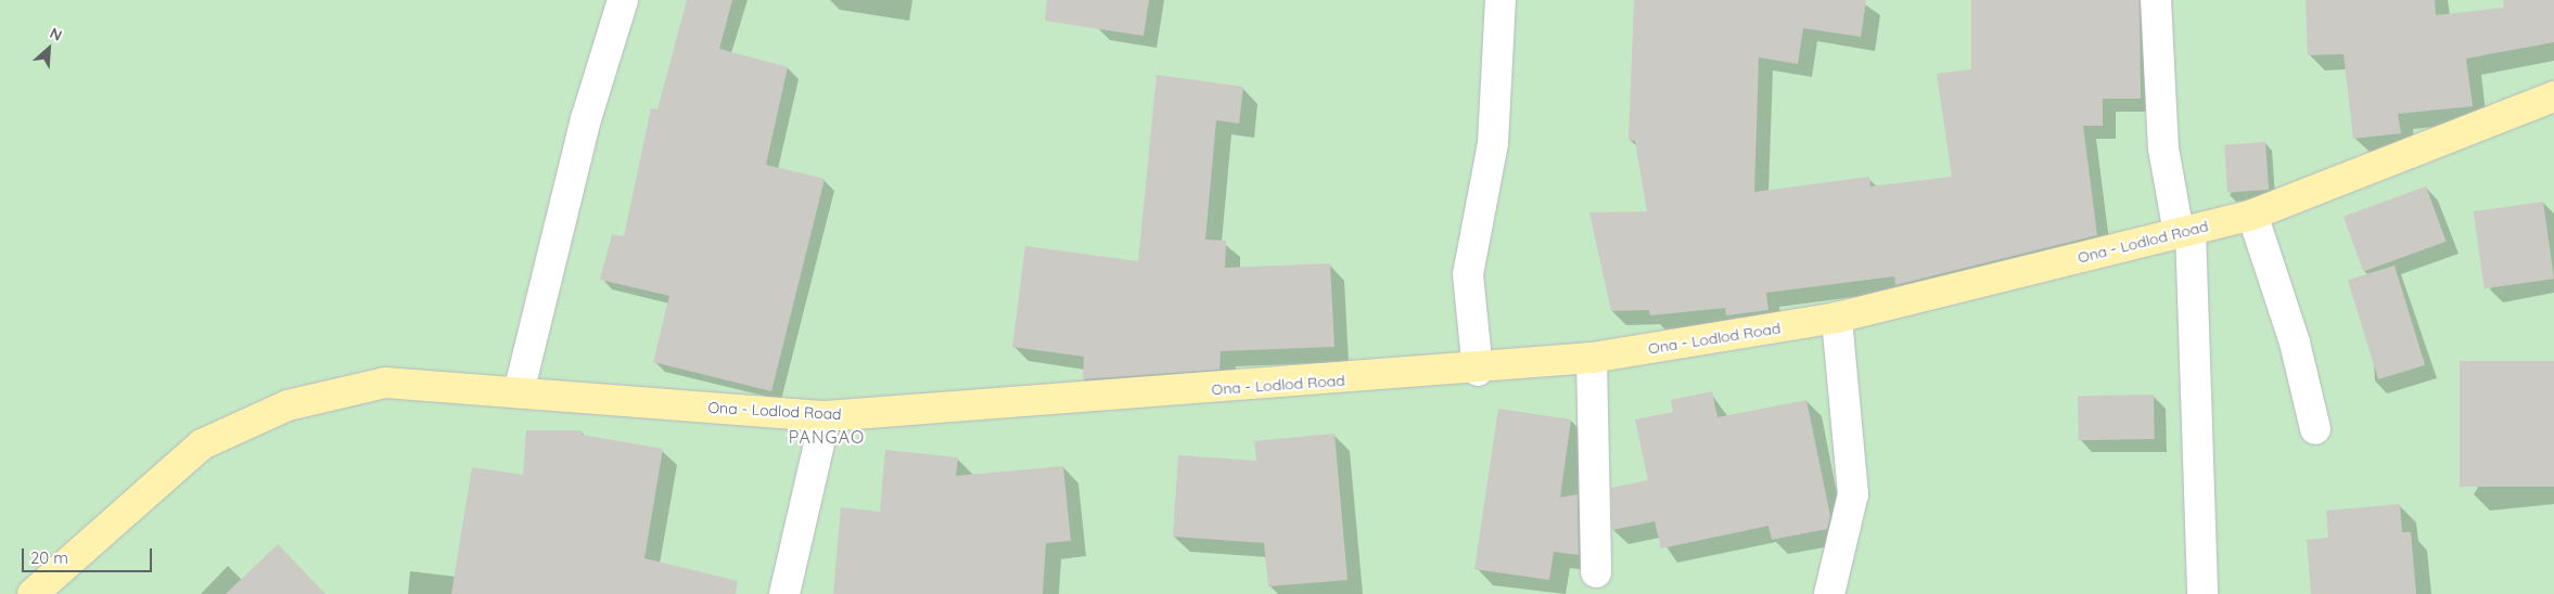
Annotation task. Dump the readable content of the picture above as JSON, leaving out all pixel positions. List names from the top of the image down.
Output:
{
  "streets": {
    "main road": ["Ona - Lodlod Road"]
  },
  "districts": ["PANGAO"],
  "scale_bar": "20 m",
  "north": "top right"
}
